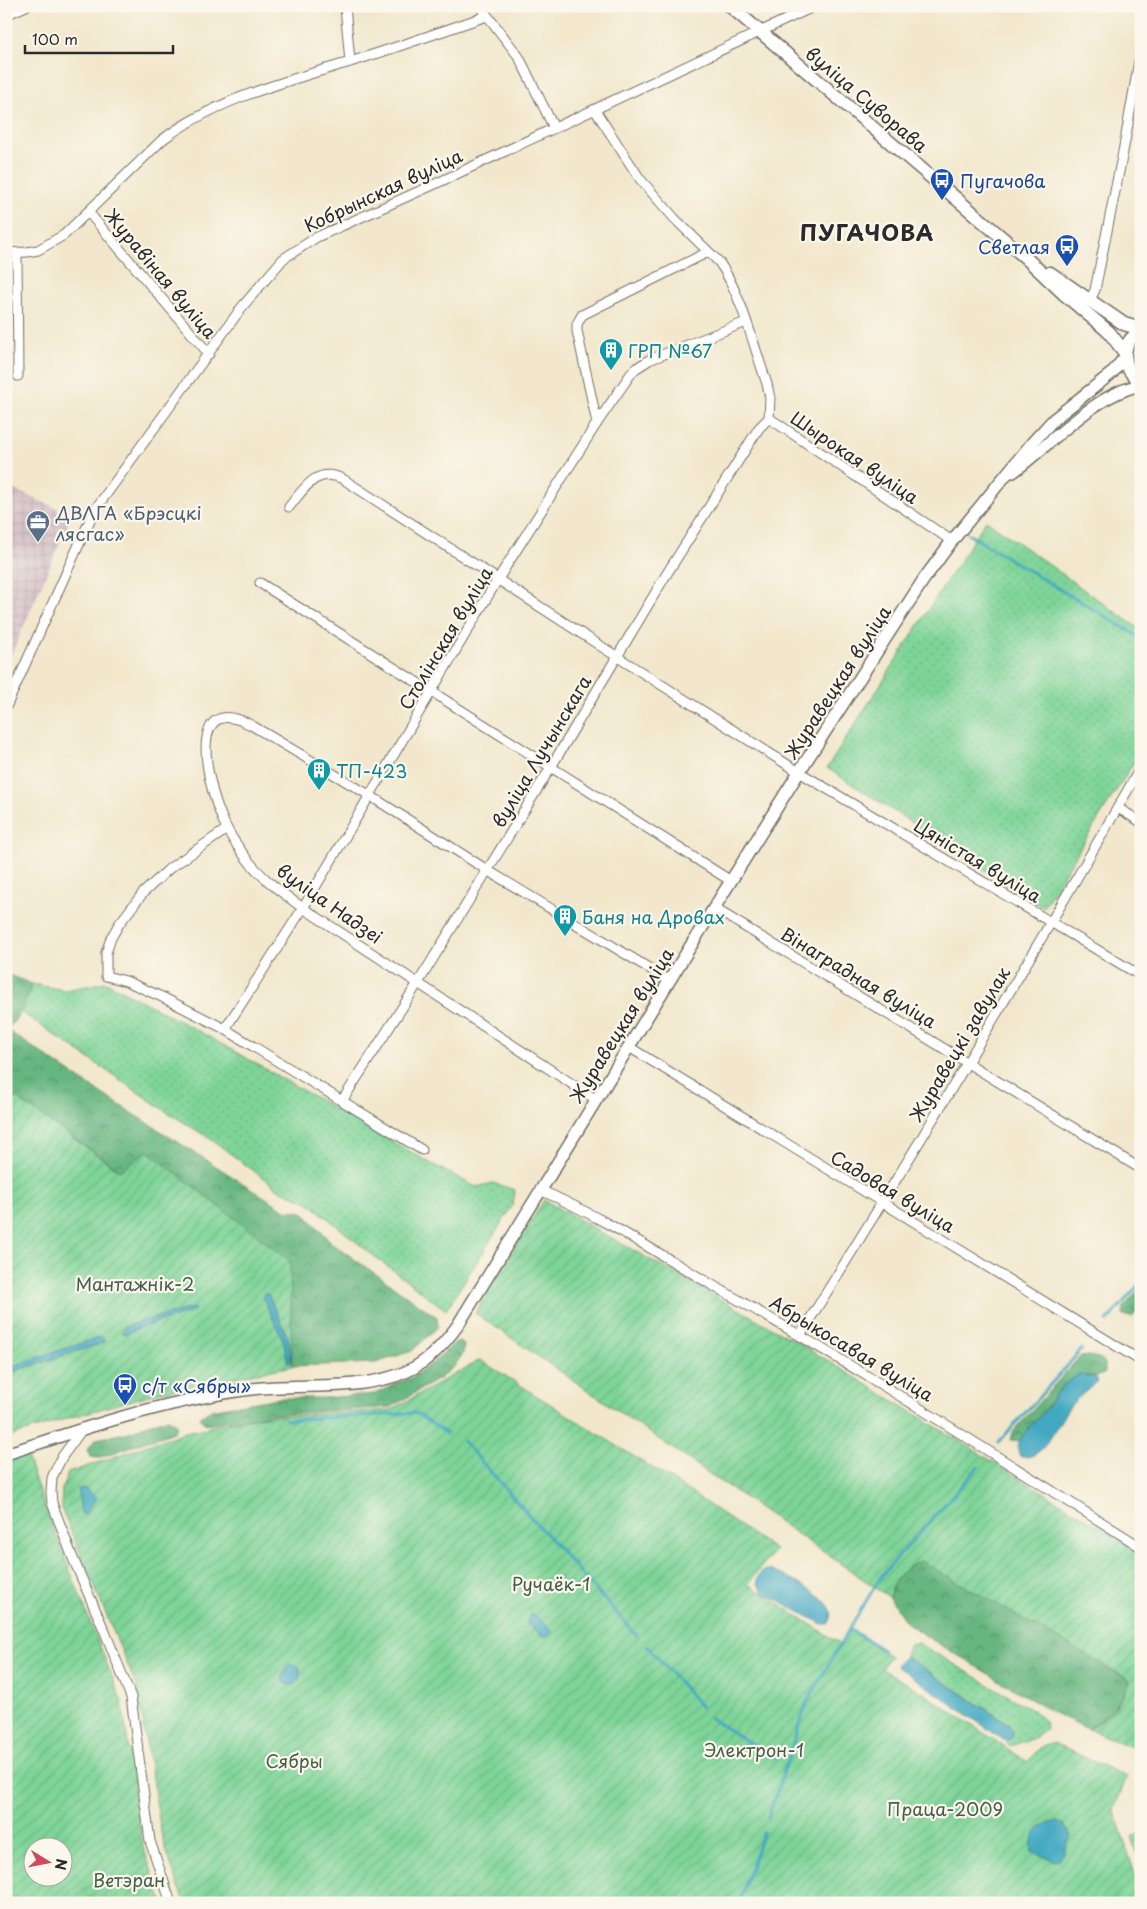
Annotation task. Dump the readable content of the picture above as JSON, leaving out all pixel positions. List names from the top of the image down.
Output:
{
  "streets": {
    "main road": ["вуліца Суворава"],
    "street": [
      "Кобрынская вуліца",
      "Журавіная вуліца",
      "Шырокая вуліца",
      "Столінская вуліца",
      "Журавецкая вуліца",
      "вуліца Лучынскага",
      "Цяністая вуліца",
      "вуліца Надзеі",
      "Вінаградная вуліца",
      "Журавецкі завулак",
      "Садовая вуліца",
      "Абрыкосавая вуліца"
    ]
  },
  "crossings": [
    ["вуліца Суворава", "Кобрынская вуліца"],
    ["вуліца Суворава", "Журавецкая вуліца"],
    ["Кобрынская вуліца", "Журавіная вуліца"],
    ["Кобрынская вуліца", "Шырокая вуліца"],
    ["Шырокая вуліца", "Столінская вуліца"],
    ["Шырокая вуліца", "Журавецкая вуліца"],
    ["Шырокая вуліца", "вуліца Лучынскага"],
    ["Столінская вуліца", "Цяністая вуліца"],
    ["Столінская вуліца", "вуліца Надзеі"],
    ["Журавецкая вуліца", "Цяністая вуліца"],
    ["Журавецкая вуліца", "вуліца Надзеі"],
    ["Журавецкая вуліца", "Вінаградная вуліца"],
    ["Журавецкая вуліца", "Садовая вуліца"],
    ["Журавецкая вуліца", "Абрыкосавая вуліца"],
    ["вуліца Лучынскага", "Цяністая вуліца"],
    ["вуліца Лучынскага", "вуліца Надзеі"],
    ["Цяністая вуліца", "Журавецкі завулак"],
    ["Вінаградная вуліца", "Журавецкі завулак"],
    ["Журавецкі завулак", "Садовая вуліца"],
    ["Журавецкі завулак", "Абрыкосавая вуліца"]
  ],
  "districts": ["ПУГАЧОВА"],
  "parks": [
    "Мантажнік-2",
    "Ручаёк-1",
    "Электрон-1",
    "Сябры",
    "Праца-2009",
    "Ветэран"
  ],
  "places": {
    "bus stop": ["Пугачова", "Светлая", "с/т «Сябры»"],
    "building": ["ГРП №67", "ТП-423", "Баня на Дровах"],
    "office": ["ДВЛГА «Брэсцкі лясгас»"]
  },
  "scale_bar": "100 m",
  "north": "right"
}
